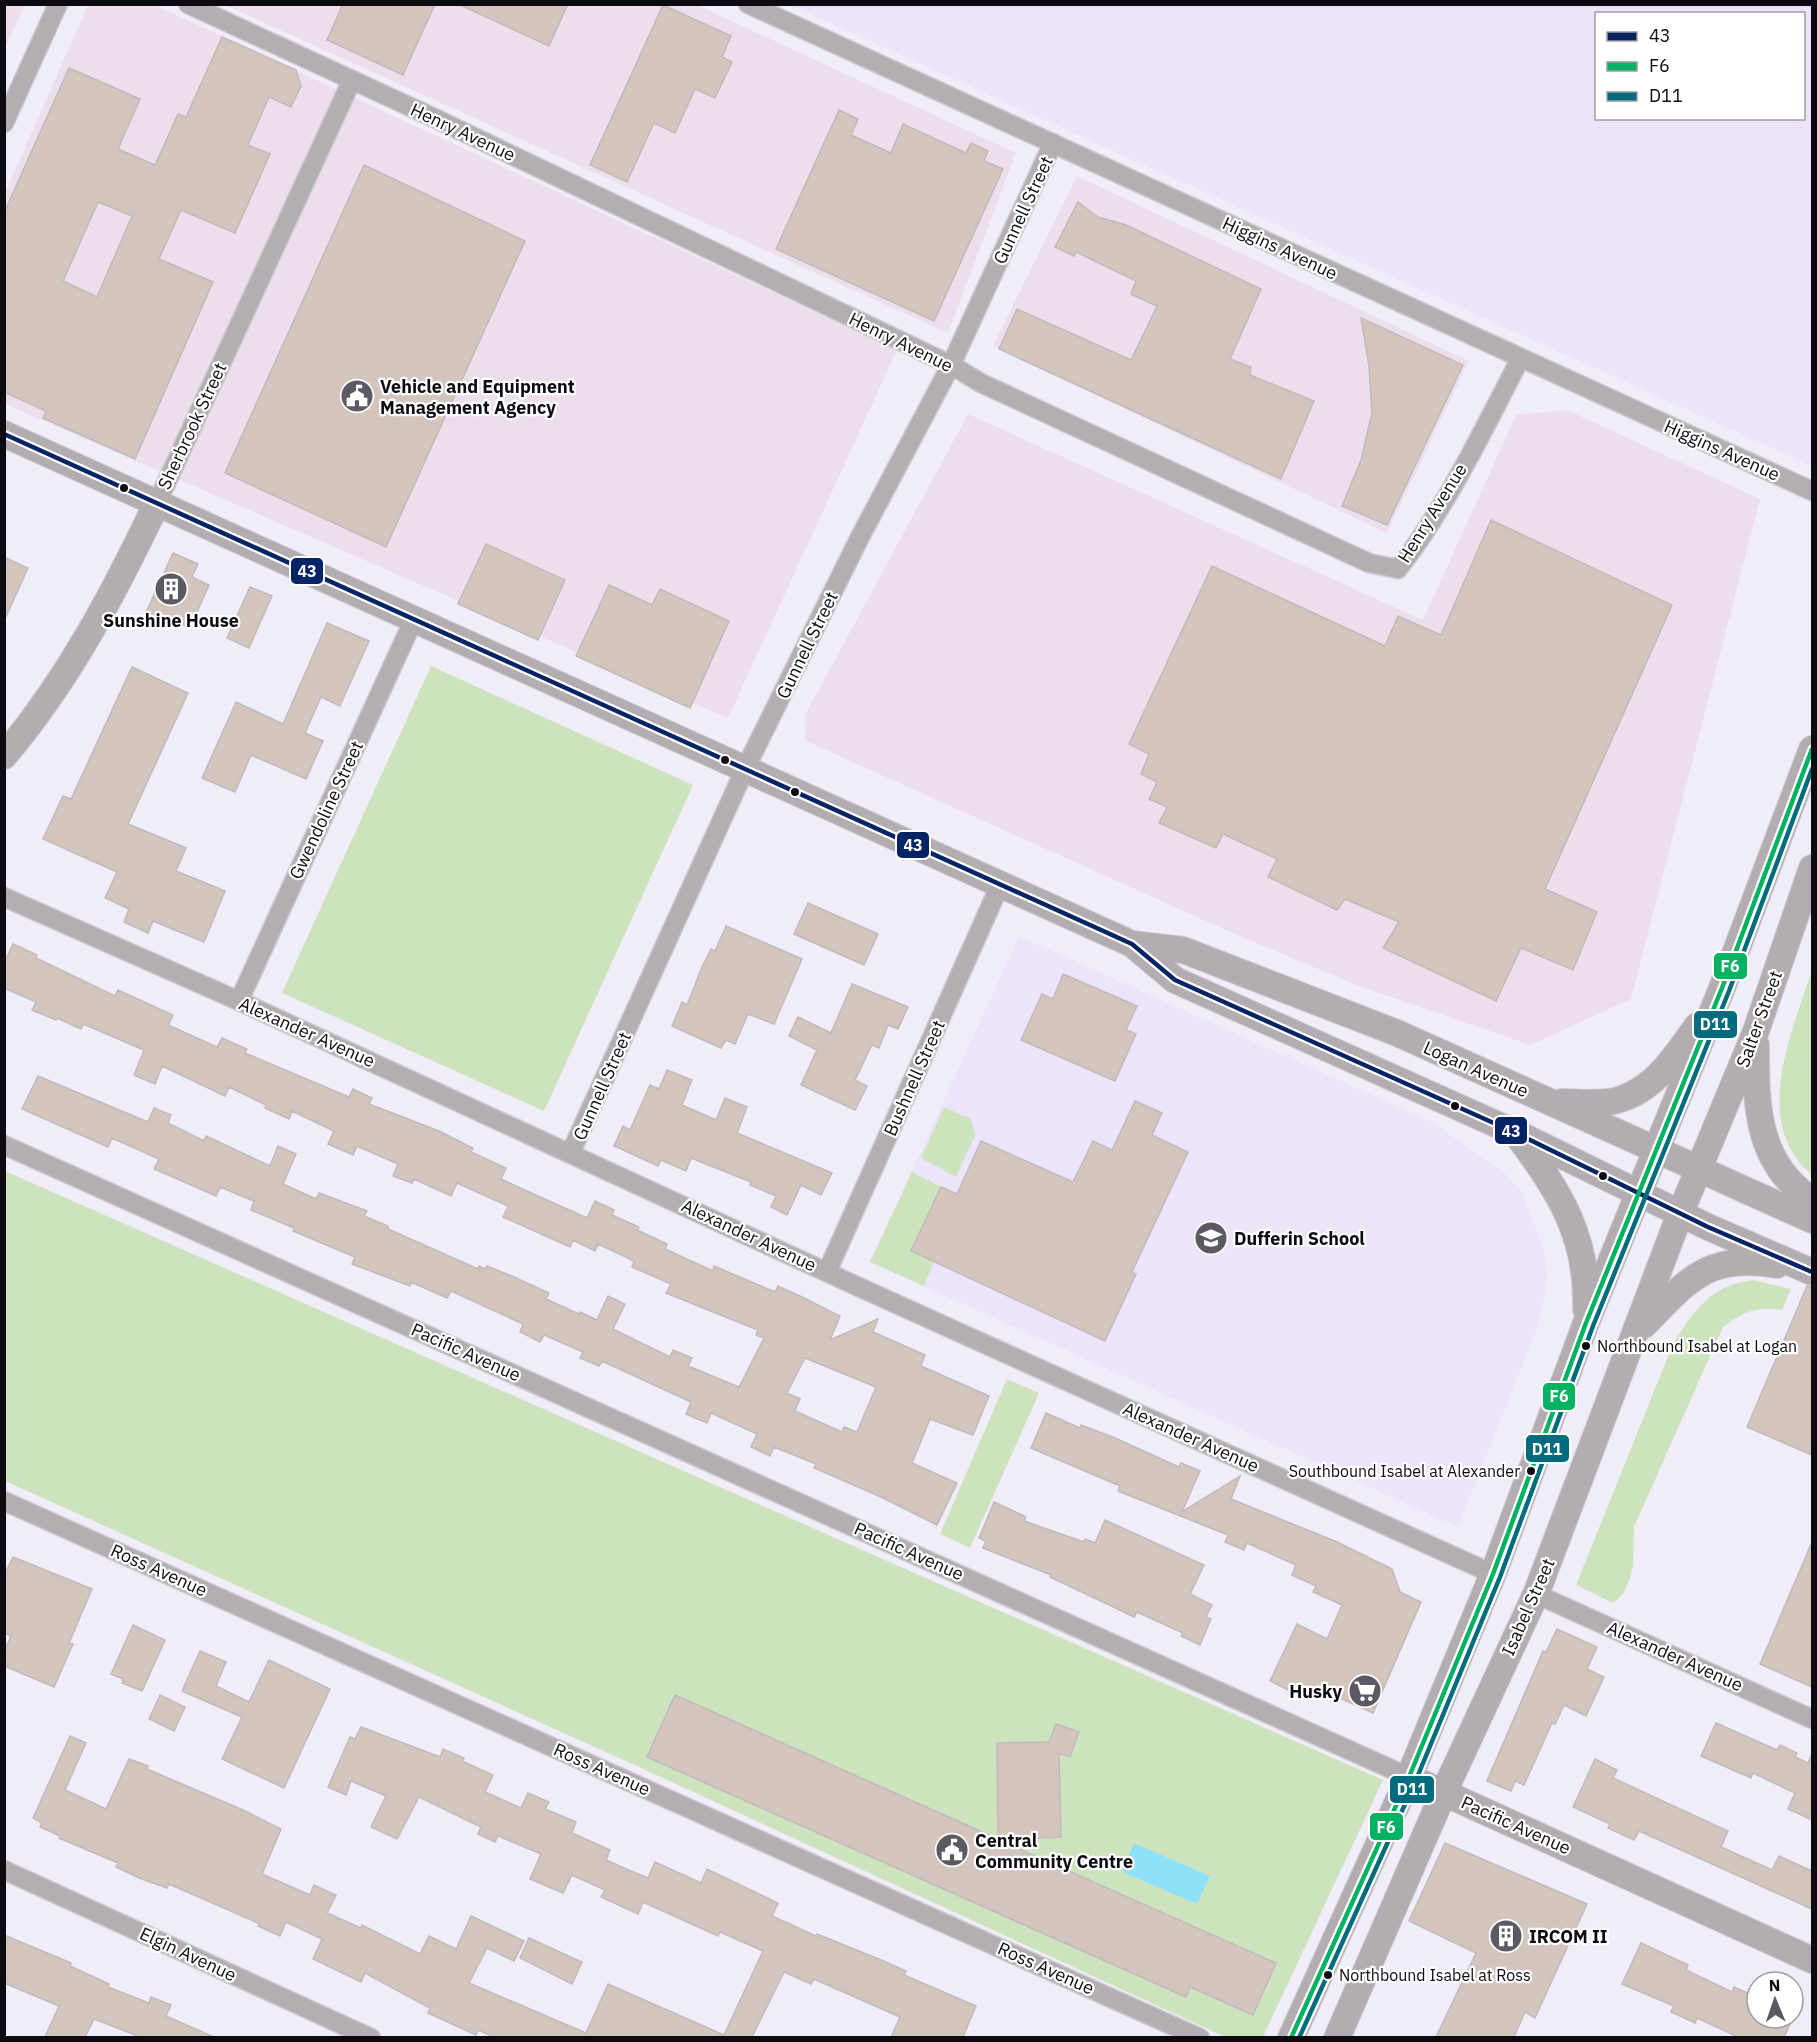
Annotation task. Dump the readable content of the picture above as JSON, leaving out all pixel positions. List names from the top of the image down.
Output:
{
  "streets": {
    "main road": [
      "Sherbrook Street",
      "Salter Street",
      "Logan Avenue",
      "Pacific Avenue",
      "Isabel Street"
    ],
    "street": [
      "Henry Avenue",
      "Gunnell Street",
      "Higgins Avenue",
      "Gwendoline Street",
      "Alexander Avenue",
      "Bushnell Street",
      "Ross Avenue",
      "Elgin Avenue"
    ]
  },
  "crossings": [
    ["Henry Avenue", "Gunnell Street"],
    ["Henry Avenue", "Higgins Avenue"],
    ["Henry Avenue", "Sherbrook Street"],
    ["Gunnell Street", "Higgins Avenue"],
    ["Gunnell Street", "Alexander Avenue"],
    ["Gunnell Street", "Logan Avenue"],
    ["Sherbrook Street", "Logan Avenue"],
    ["Gwendoline Street", "Alexander Avenue"],
    ["Gwendoline Street", "Logan Avenue"],
    ["Salter Street", "Logan Avenue"],
    ["Salter Street", "Isabel Street"],
    ["Alexander Avenue", "Bushnell Street"],
    ["Alexander Avenue", "Isabel Street"],
    ["Logan Avenue", "Bushnell Street"],
    ["Logan Avenue", "Isabel Street"],
    ["Pacific Avenue", "Isabel Street"]
  ],
  "places": {
    "public building": ["Vehicle and Equipment Management Agency", "Central Community Centre"],
    "building": ["Sunshine House", "IRCOM II"],
    "school or university": ["Dufferin School"],
    "other": ["Northbound Isabel at Logan", "Southbound Isabel at Alexander", "Northbound Isabel at Ross"],
    "supermarket": ["Husky"]
  },
  "lines": ["transit line 43", "transit line F6", "transit line D11"],
  "legend": ["43", "F6", "D11"],
  "north": "top"
}
